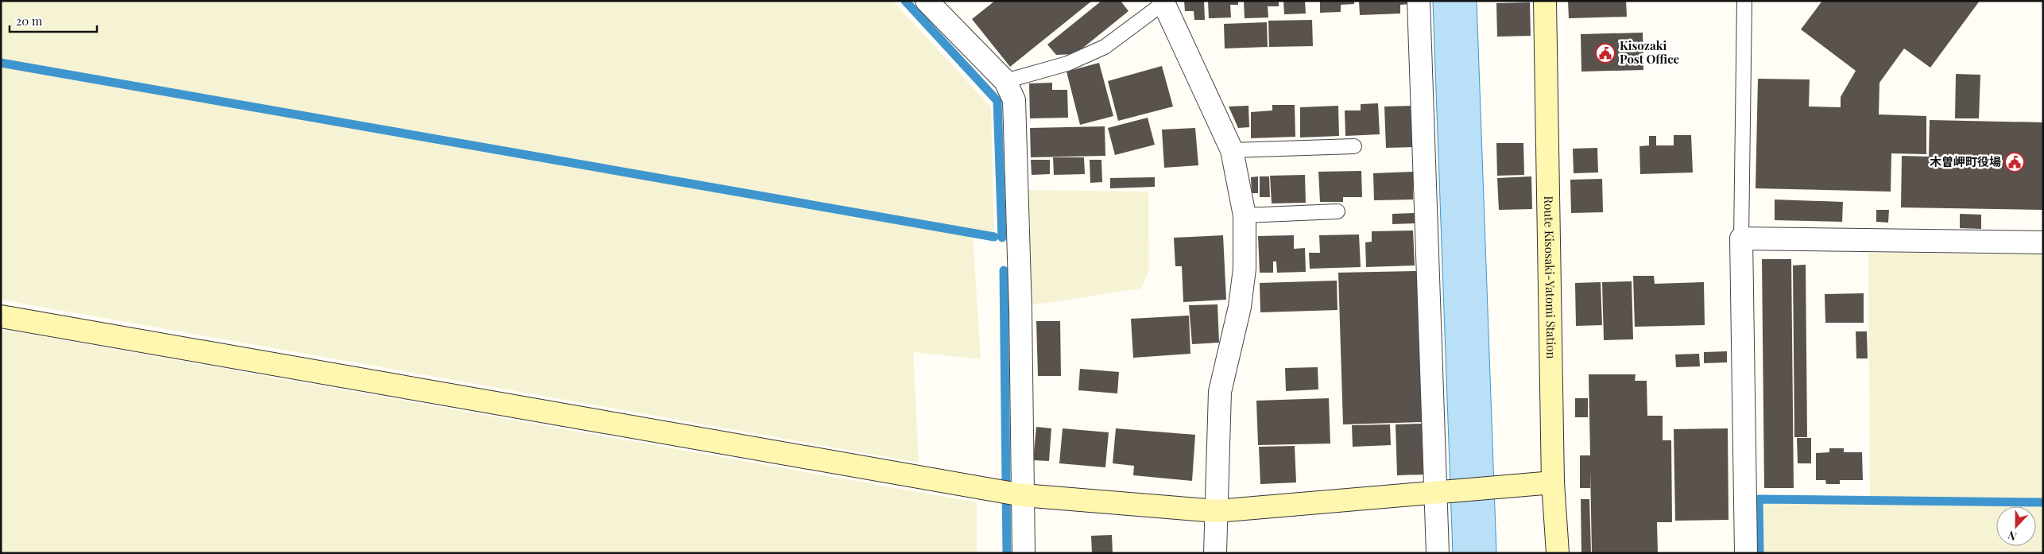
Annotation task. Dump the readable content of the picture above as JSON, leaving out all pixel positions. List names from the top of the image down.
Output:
{
  "streets": {
    "street": ["Route Kisosaki-Yatomi Station"]
  },
  "places": {
    "public building": ["Kisozaki Post Office", "木曽岬町役場"]
  },
  "scale_bar": "20 m",
  "north": "bottom"
}
